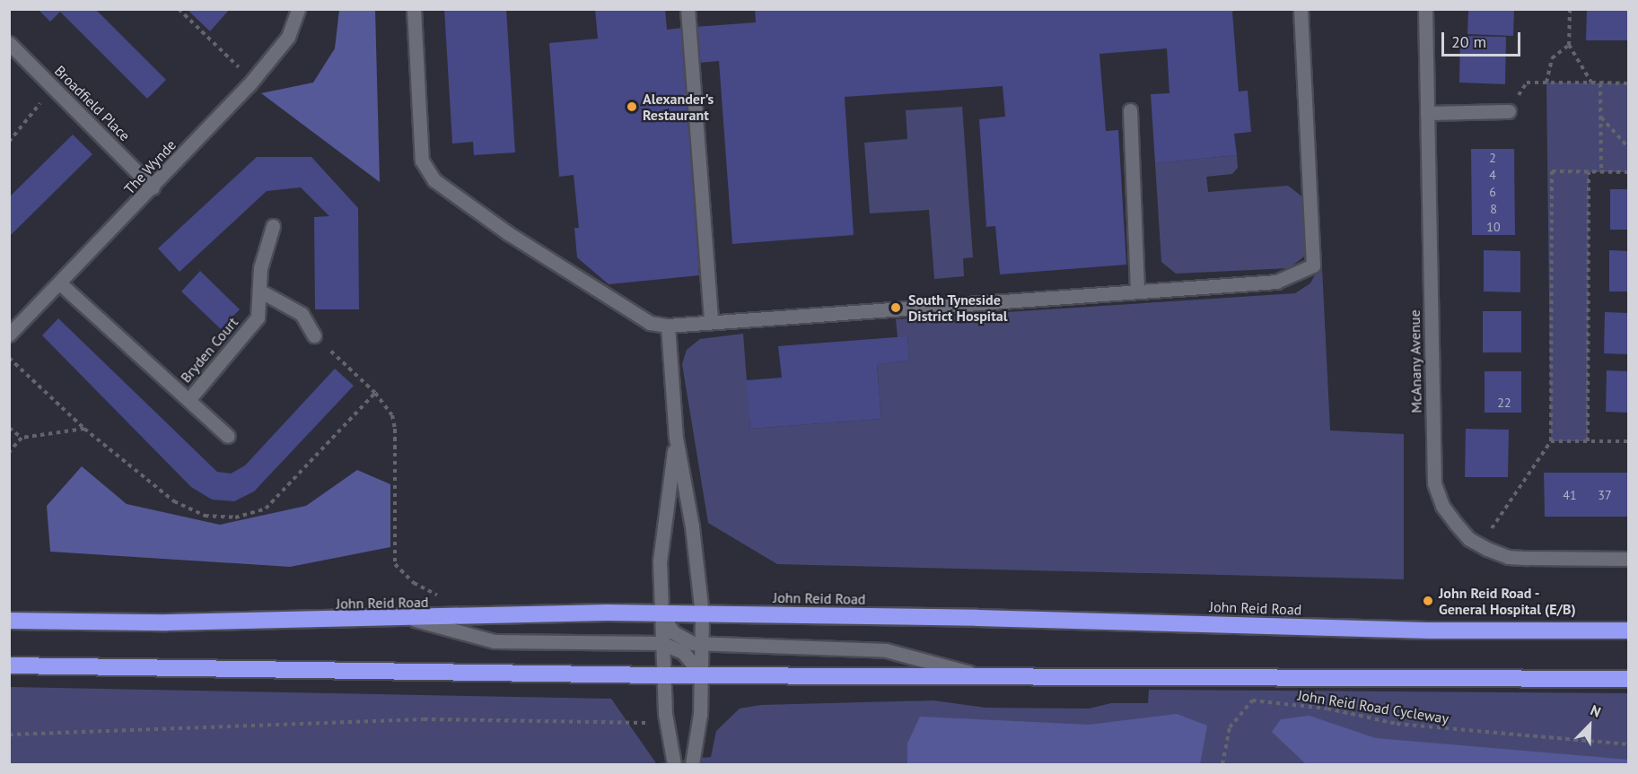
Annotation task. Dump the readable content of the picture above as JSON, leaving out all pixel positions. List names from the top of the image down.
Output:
{
  "streets": {
    "highway": ["John Reid Road"],
    "street": [
      "Broadfield Place",
      "The Wynde",
      "Bryden Court",
      "McAnany Avenue"
    ],
    "path": ["John Reid Road Cycleway"]
  },
  "crossings": [
    ["Broadfield Place", "The Wynde"],
    ["The Wynde", "Bryden Court"]
  ],
  "places": ["Alexander's Restaurant", "South Tyneside District Hospital", "John Reid Road - General Hospital (E/B)"],
  "house_numbers": [
    "2",
    "4",
    "6",
    "8",
    "10",
    "22",
    "41",
    "37"
  ],
  "scale_bar": "20 m",
  "north": "top right"
}
